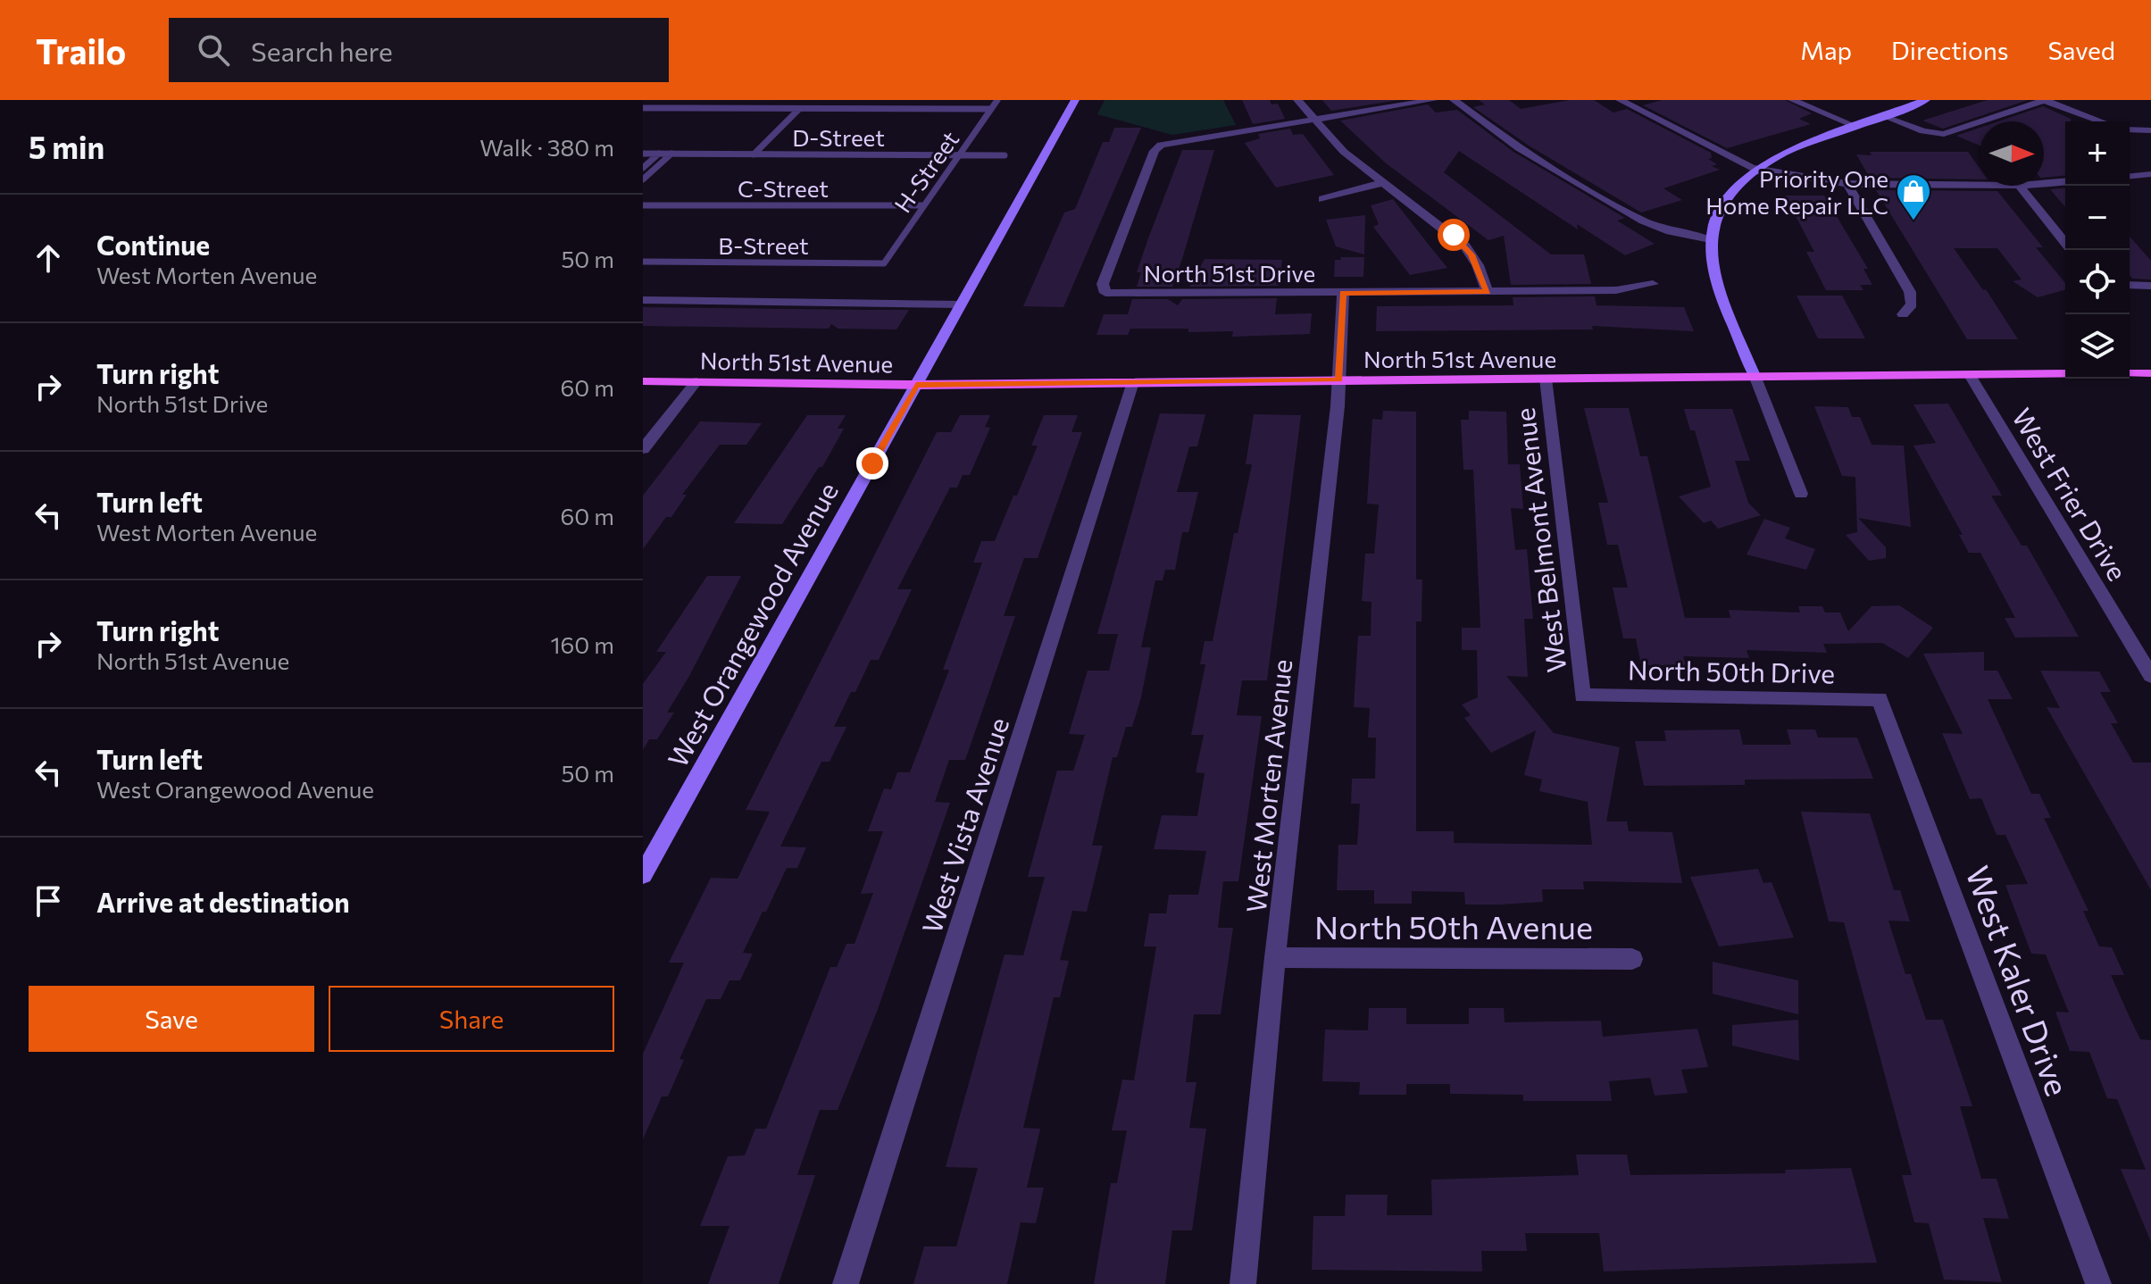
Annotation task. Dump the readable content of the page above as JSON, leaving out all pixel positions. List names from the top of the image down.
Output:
{
  "streets": {
    "main road": ["North 51st Avenue"],
    "street": [
      "North 51st Drive",
      "West Frier Drive",
      "West Belmont Avenue",
      "West Orangewood Avenue",
      "North 50th Drive",
      "West Morten Avenue",
      "West Vista Avenue",
      "North 50th Avenue",
      "West Kaler Drive"
    ],
    "lane": [
      "D-Street",
      "H-Street",
      "C-Street",
      "B-Street"
    ]
  },
  "crossings": [
    ["D-Street", "H-Street"],
    ["H-Street", "C-Street"],
    ["H-Street", "B-Street"],
    ["North 51st Drive", "West Morten Avenue"],
    ["North 51st Avenue", "West Frier Drive"],
    ["North 51st Avenue", "West Belmont Avenue"],
    ["North 51st Avenue", "West Orangewood Avenue"],
    ["North 51st Avenue", "West Morten Avenue"],
    ["North 51st Avenue", "West Vista Avenue"],
    ["West Belmont Avenue", "North 50th Drive"],
    ["North 50th Drive", "West Kaler Drive"],
    ["West Morten Avenue", "North 50th Avenue"]
  ],
  "places": {
    "shop": ["Priority One Home Repair LLC"]
  },
  "north": "right",
  "page": {
    "header": "Trailo",
    "search": "Search here",
    "nav": ["Map", "Directions", "Saved"],
    "heading": ["5 min", "Walk · 380 m"],
    "map_buttons": ["+", "−"],
    "list": [
      ["Continue", "West Morten Avenue", "50 m"],
      ["Turn right", "North 51st Drive", "60 m"],
      ["Turn left", "West Morten Avenue", "60 m"],
      ["Turn right", "North 51st Avenue", "160 m"],
      ["Turn left", "West Orangewood Avenue", "50 m"],
      "Arrive at destination"
    ],
    "buttons": ["Save", "Share"]
  }
}
